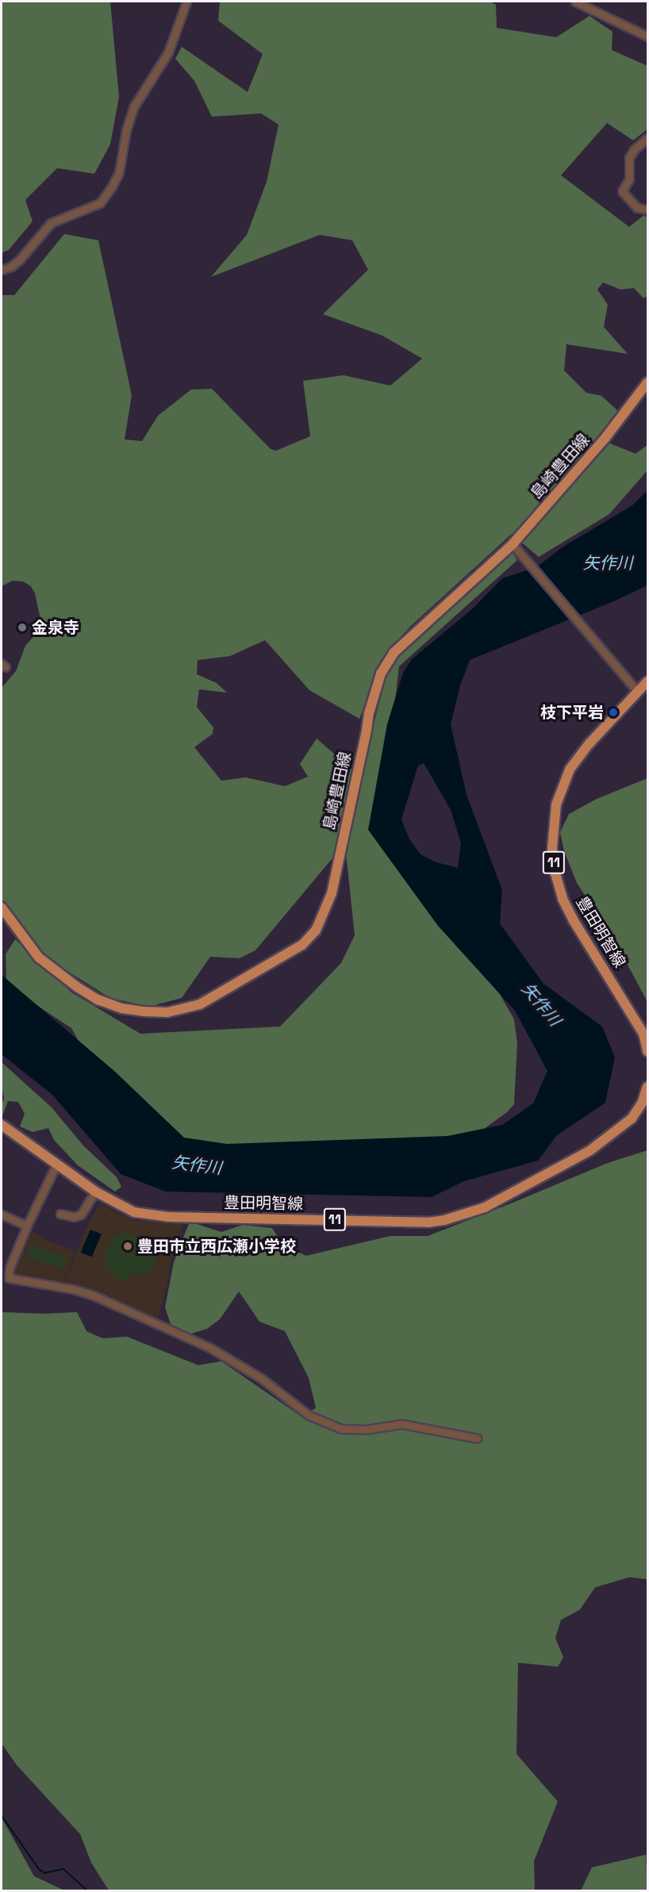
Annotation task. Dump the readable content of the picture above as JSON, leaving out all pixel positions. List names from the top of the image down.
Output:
{
  "streets": {
    "main road": ["島崎豊田線", "11", "豊田明智線"]
  },
  "water": ["矢作川"],
  "places": ["金泉寺", "枝下平岩", "豊田市立西広瀬小学校"]
}
